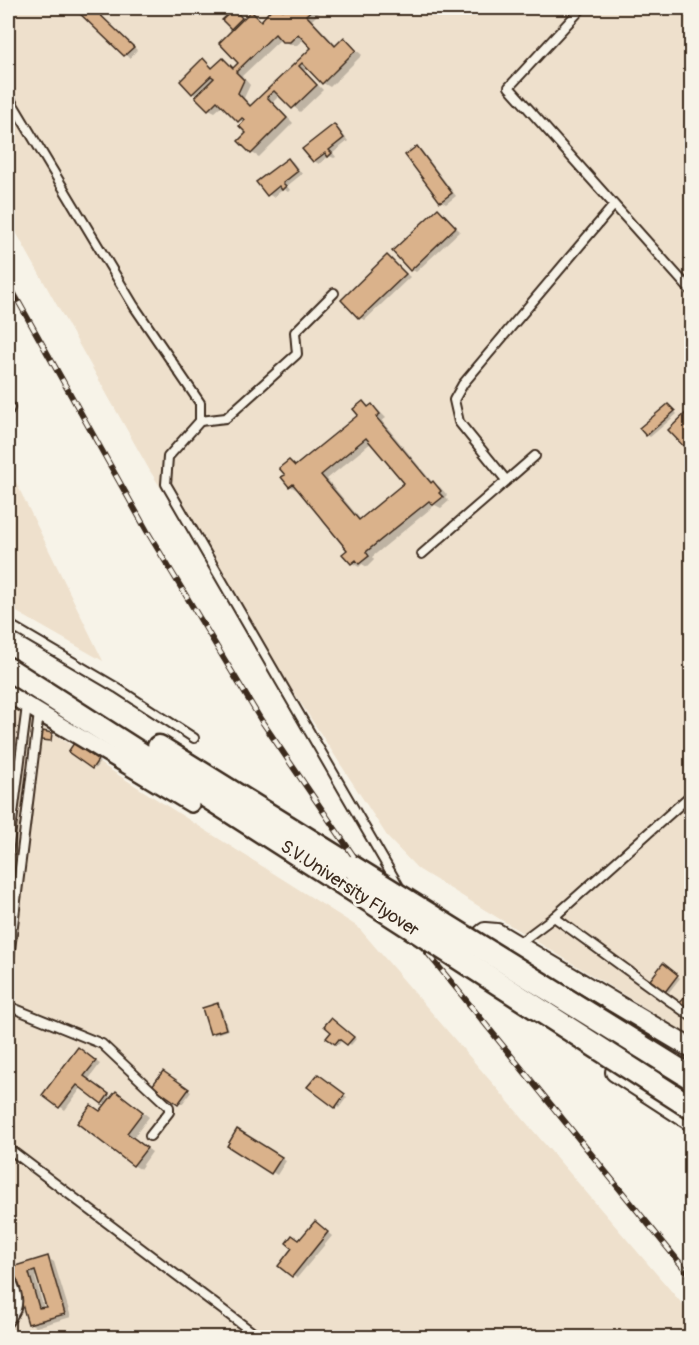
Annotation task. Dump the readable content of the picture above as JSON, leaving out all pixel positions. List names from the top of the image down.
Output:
{
  "streets": {
    "main road": ["S.V.University Flyover"]
  }
}
